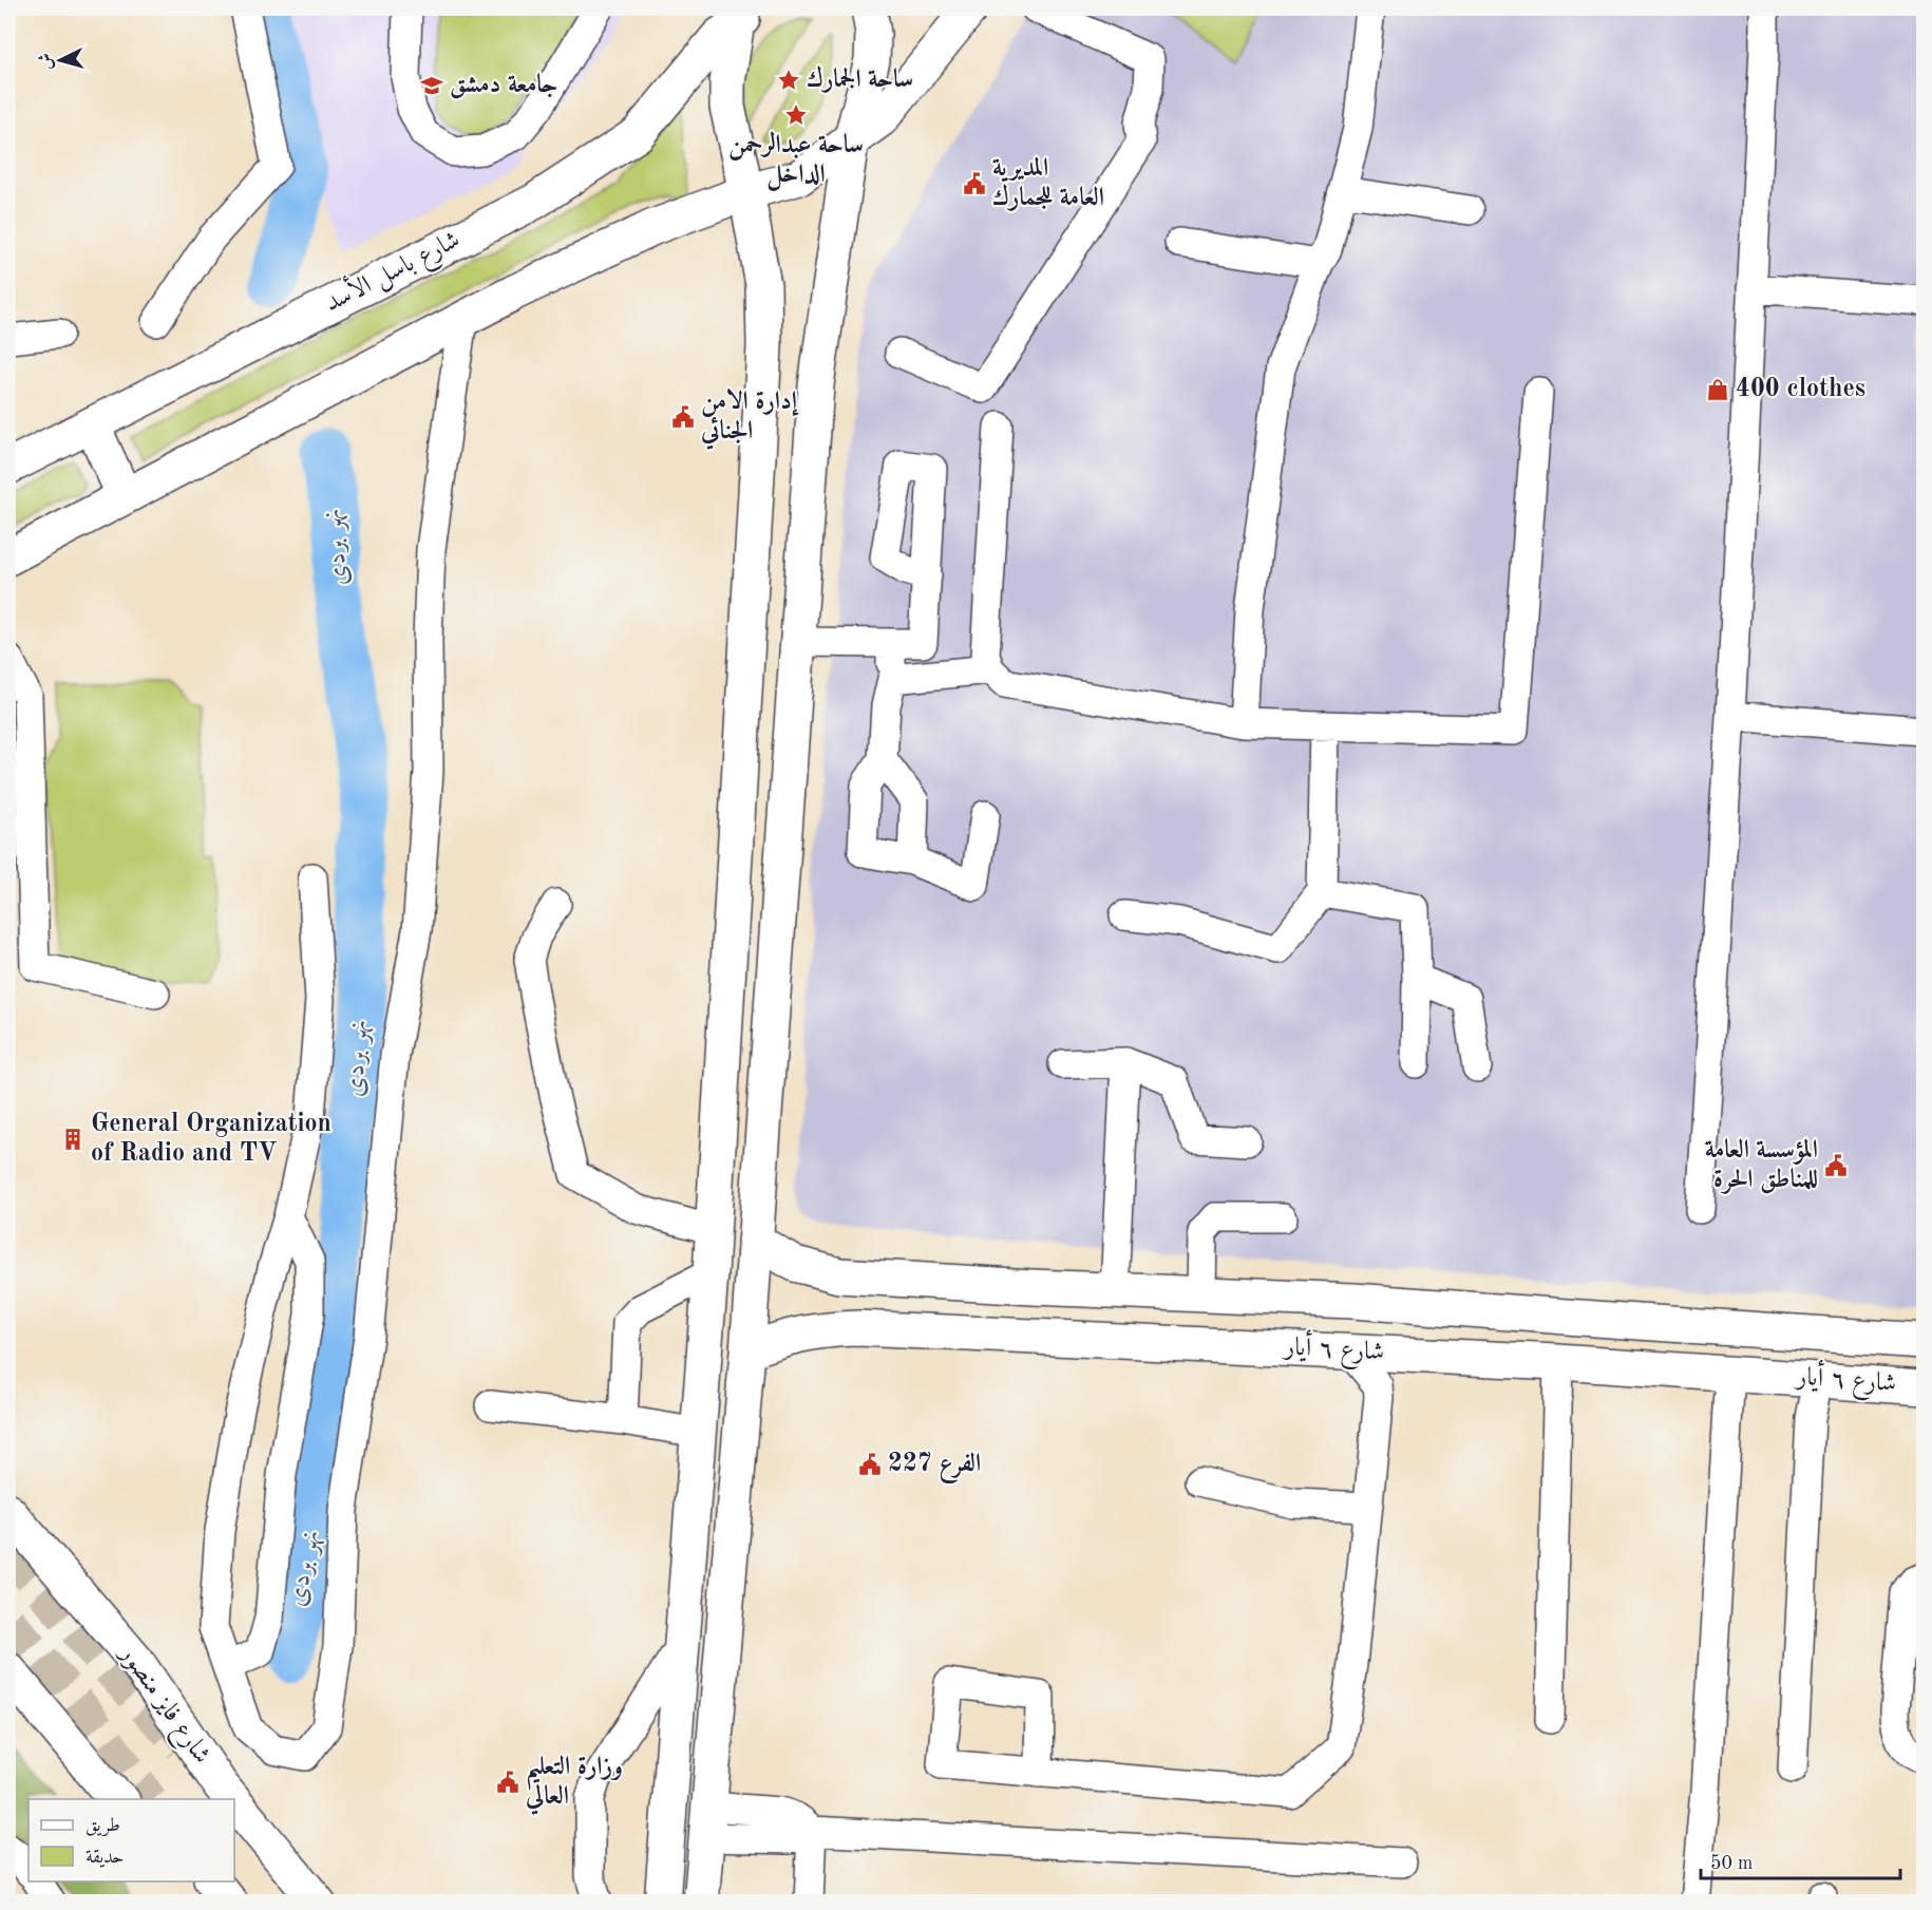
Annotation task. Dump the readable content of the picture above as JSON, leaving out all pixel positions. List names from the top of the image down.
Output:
{
  "streets": {
    "main road": ["شارع باسل الأسد", "شارع ٦ أيار", "شارع فايز منصور"]
  },
  "water": ["نهر بردى"],
  "places": {
    "place": ["ساحة الجمارك", "ساحة عبدالرحمن الداخل"],
    "school or university": ["جامعة دمشق"],
    "public building": [
      "المديرية العامة للجمارك",
      "إدارة الامن الجنائي",
      "المؤسسة العامة للمناطق الحرة",
      "الفرع 227",
      "وزارة التعليم العالي"
    ],
    "shop": ["400 clothes"],
    "building": ["General Organization of Radio and TV"]
  },
  "legend": ["طريق", "حديقة"],
  "scale_bar": "50 m",
  "north": "left"
}
